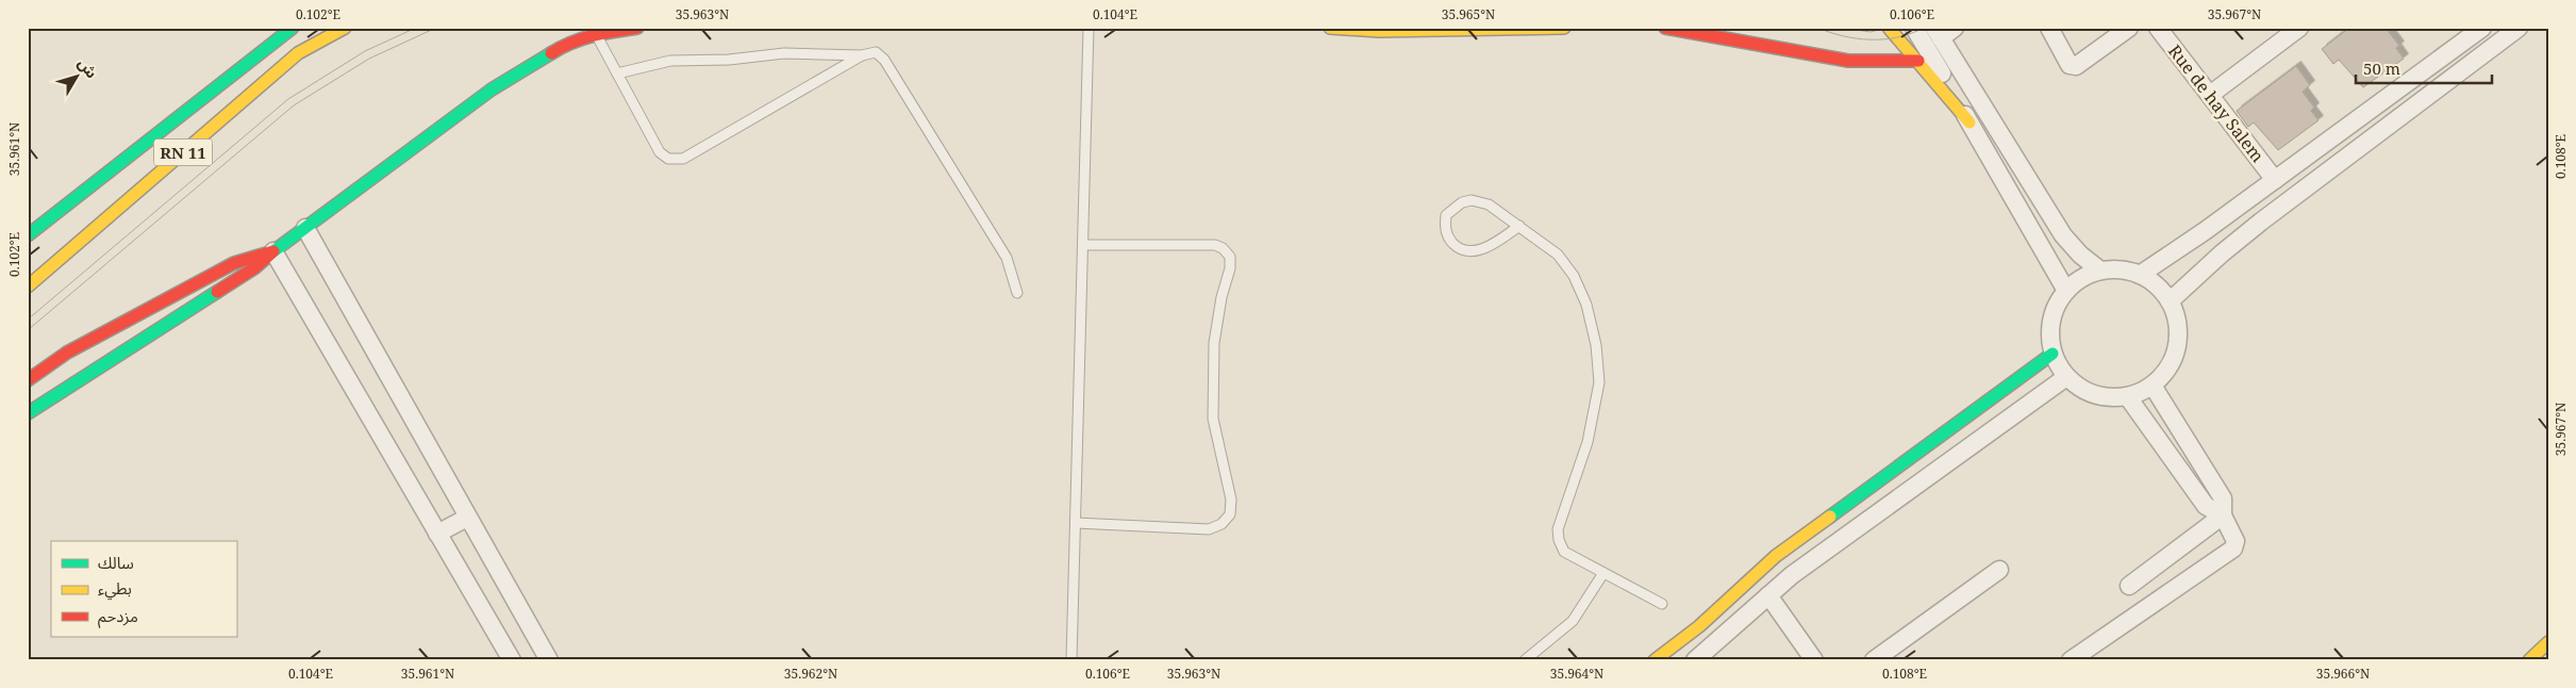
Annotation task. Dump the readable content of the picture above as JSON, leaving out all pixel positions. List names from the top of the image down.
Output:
{
  "streets": {
    "main road": ["RN 11"],
    "street": ["Rue de hay Salem"]
  },
  "legend": ["سالك", "بطيء", "مزدحم"],
  "scale_bar": "50 m",
  "north": "top right",
  "coordinates": [
    "0.102°E",
    "35.963°N",
    "0.104°E",
    "35.965°N",
    "0.106°E",
    "35.967°N",
    "35.961°N",
    "0.108°E",
    "35.962°N",
    "35.964°N",
    "35.966°N"
  ]
}
